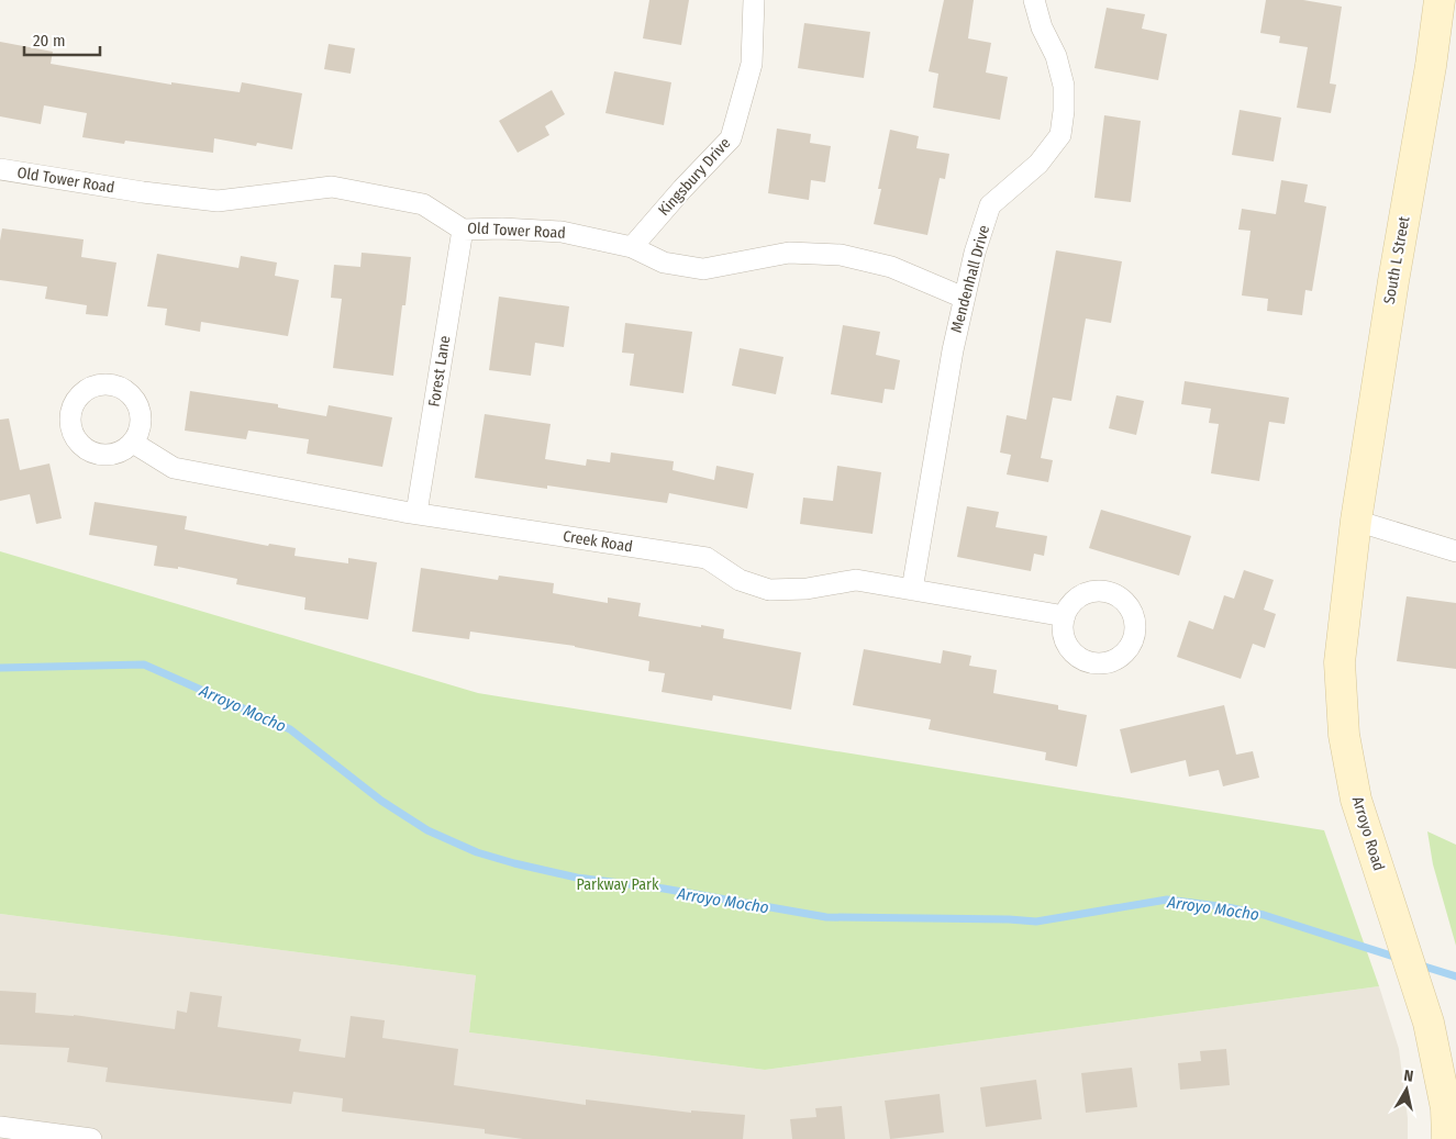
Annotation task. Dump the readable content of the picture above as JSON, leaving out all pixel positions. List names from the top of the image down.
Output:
{
  "streets": {
    "street": [
      "Kingsbury Drive",
      "Old Tower Road",
      "South L Street",
      "Mendenhall Drive",
      "Forest Lane",
      "Creek Road",
      "Arroyo Road"
    ]
  },
  "crossings": [
    ["Kingsbury Drive", "Old Tower Road"],
    ["Old Tower Road", "Mendenhall Drive"],
    ["Old Tower Road", "Forest Lane"],
    ["South L Street", "Arroyo Road"],
    ["Mendenhall Drive", "Creek Road"],
    ["Forest Lane", "Creek Road"]
  ],
  "water": ["Arroyo Mocho"],
  "parks": ["Parkway Park"],
  "scale_bar": "20 m",
  "north": "top"
}
